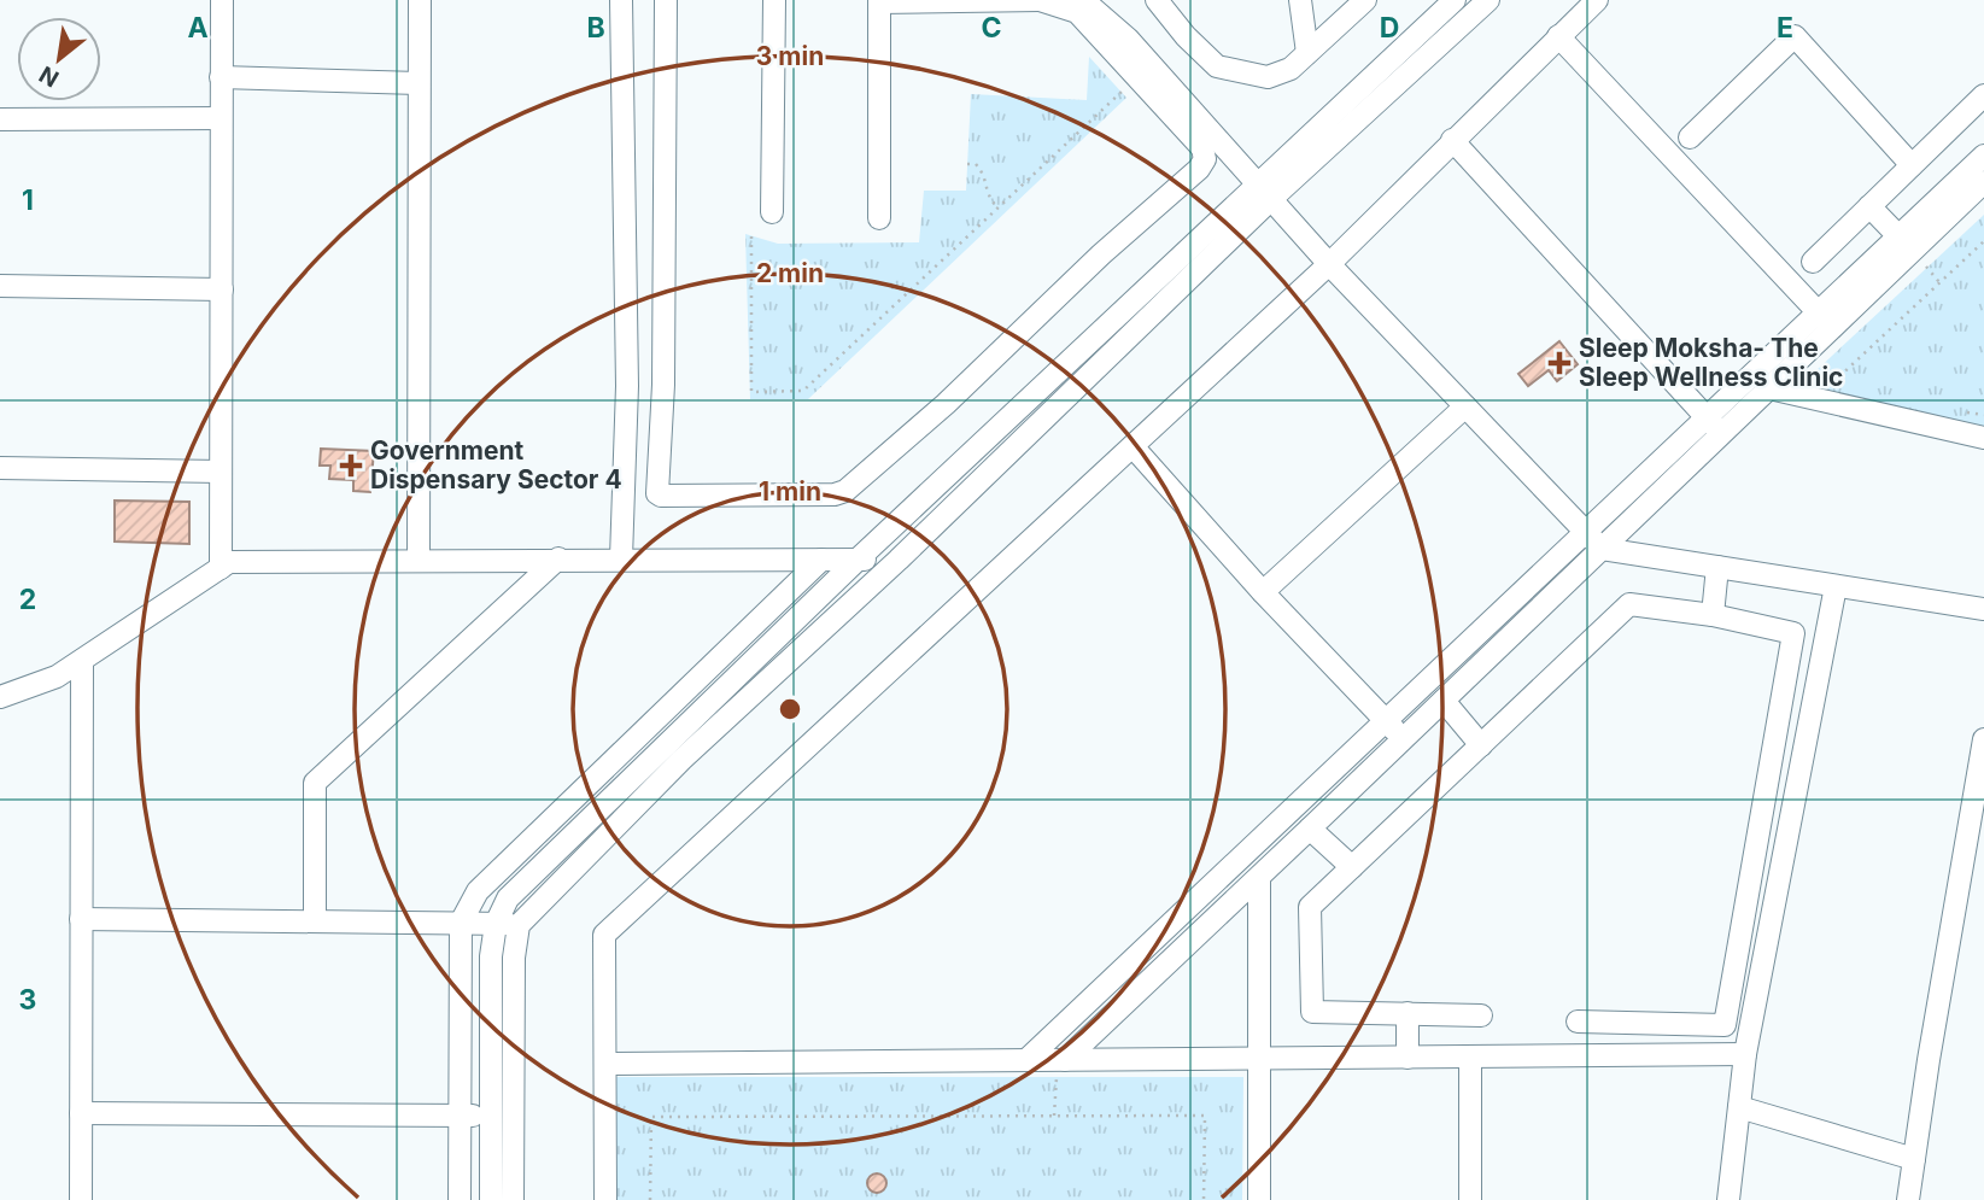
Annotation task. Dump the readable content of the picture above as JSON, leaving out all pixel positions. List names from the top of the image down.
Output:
{
  "places": {
    "health": ["Sleep Moksha- The Sleep Wellness Clinic", "Government Dispensary Sector 4"]
  },
  "north": "bottom left",
  "grid": {
    "columns": [
      "A",
      "B",
      "C",
      "D",
      "E"
    ],
    "rows": ["1", "2", "3"]
  },
  "rings": ["3 min", "2 min", "1 min"]
}
